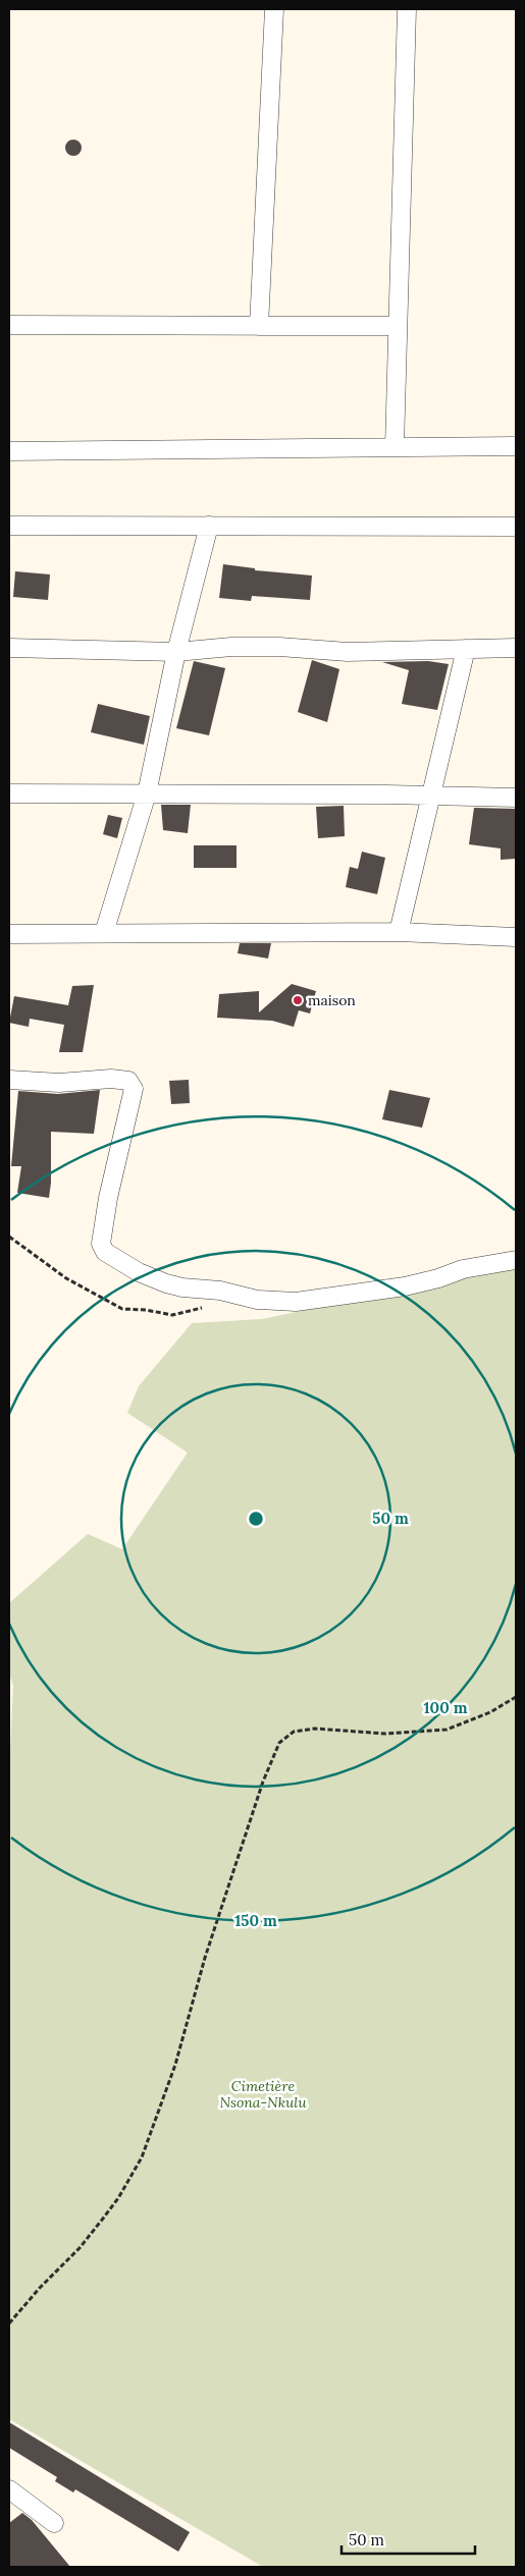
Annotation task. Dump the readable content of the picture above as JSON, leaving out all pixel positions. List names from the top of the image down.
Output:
{
  "parks": ["Cimetière Nsona-Nkulu"],
  "places": ["maison"],
  "scale_bar": "50 m",
  "rings": ["50 m", "100 m", "150 m"]
}
